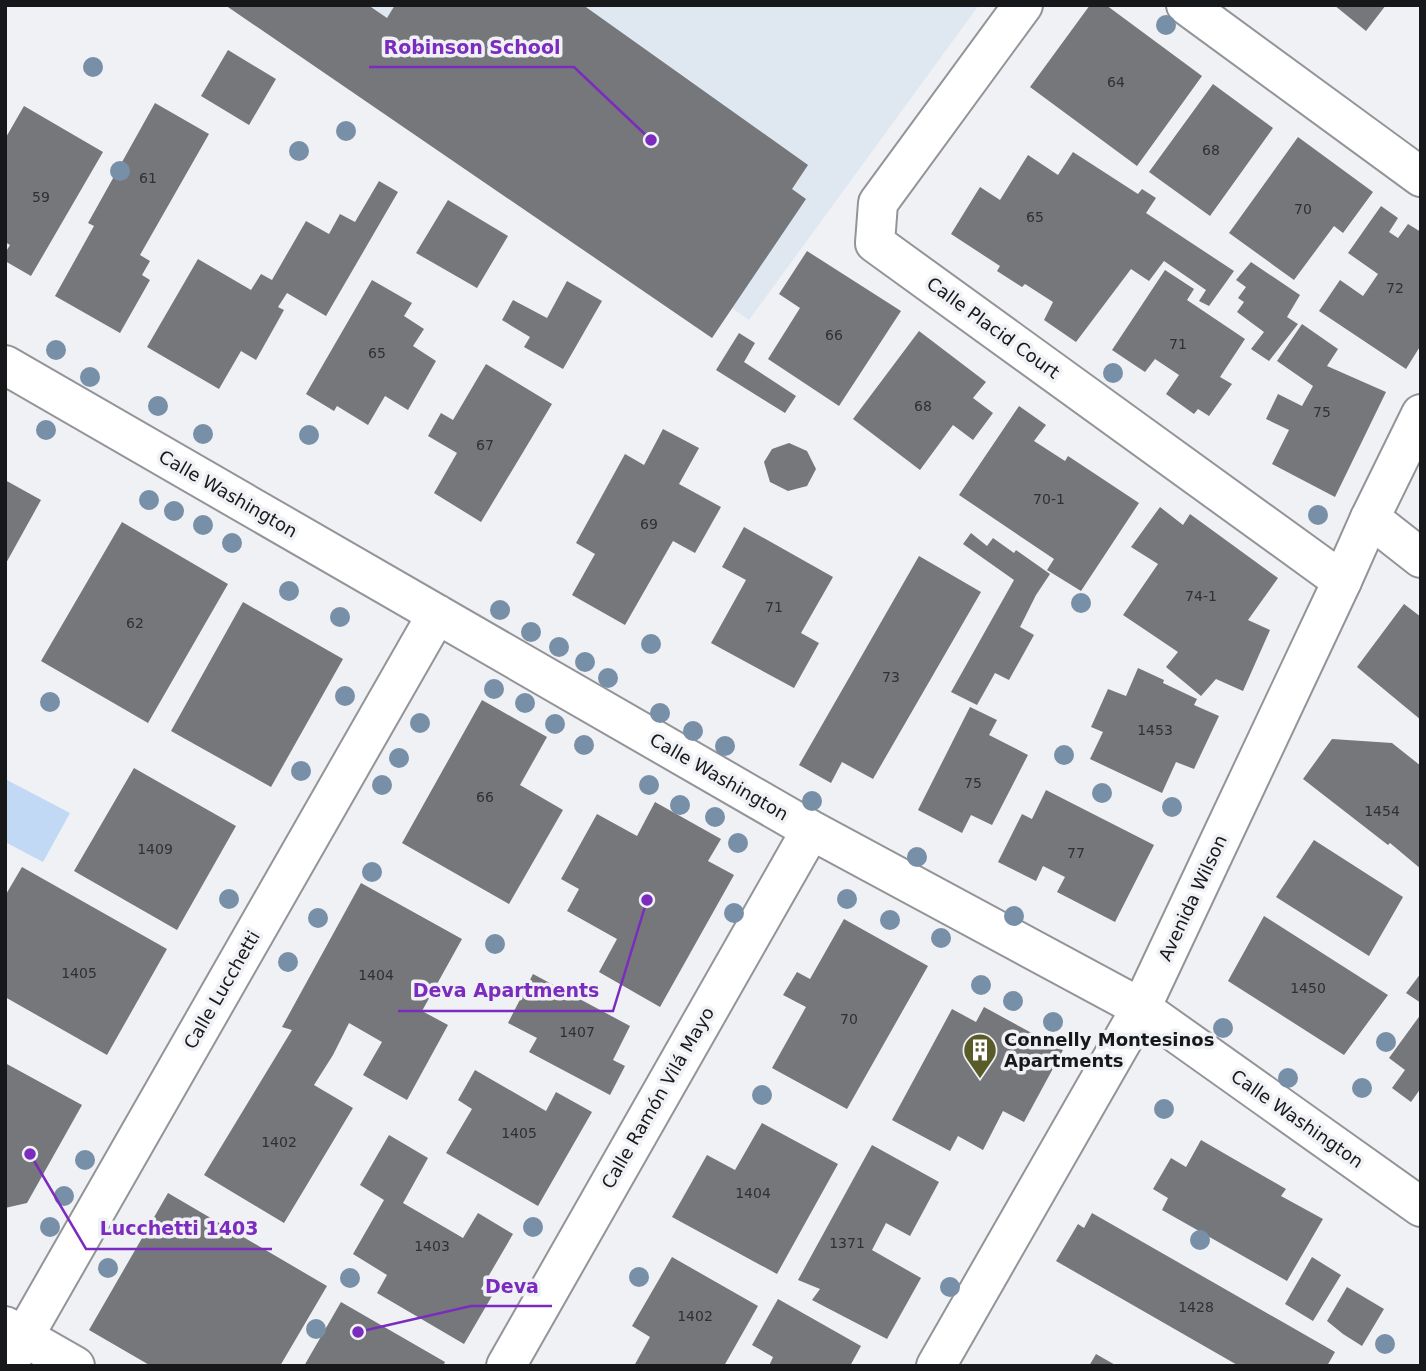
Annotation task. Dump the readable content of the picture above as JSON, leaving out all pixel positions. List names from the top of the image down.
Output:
{
  "streets": {
    "street": [
      "Calle Placid Court",
      "Calle Washington",
      "Avenida Wilson",
      "Calle Lucchetti",
      "Calle Ramón Vilá Mayo"
    ]
  },
  "crossings": [
    ["Calle Placid Court", "Avenida Wilson"],
    ["Calle Washington", "Avenida Wilson"],
    ["Calle Washington", "Calle Lucchetti"],
    ["Calle Washington", "Calle Ramón Vilá Mayo"]
  ],
  "places": {
    "other": [
      "Robinson School",
      "Deva Apartments",
      "Lucchetti 1403",
      "Deva"
    ],
    "building": ["Connelly Montesinos Apartments"]
  },
  "house_numbers": [
    "64",
    "68",
    "61",
    "59",
    "70",
    "65",
    "72",
    "66",
    "71",
    "65",
    "68",
    "75",
    "67",
    "70-1",
    "69",
    "74-1",
    "71",
    "62",
    "73",
    "1453",
    "75",
    "66",
    "1454",
    "1409",
    "77",
    "1405",
    "1404",
    "1450",
    "70",
    "1407",
    "1405",
    "1402",
    "1404",
    "1371",
    "1403",
    "1428",
    "1402"
  ]
}
